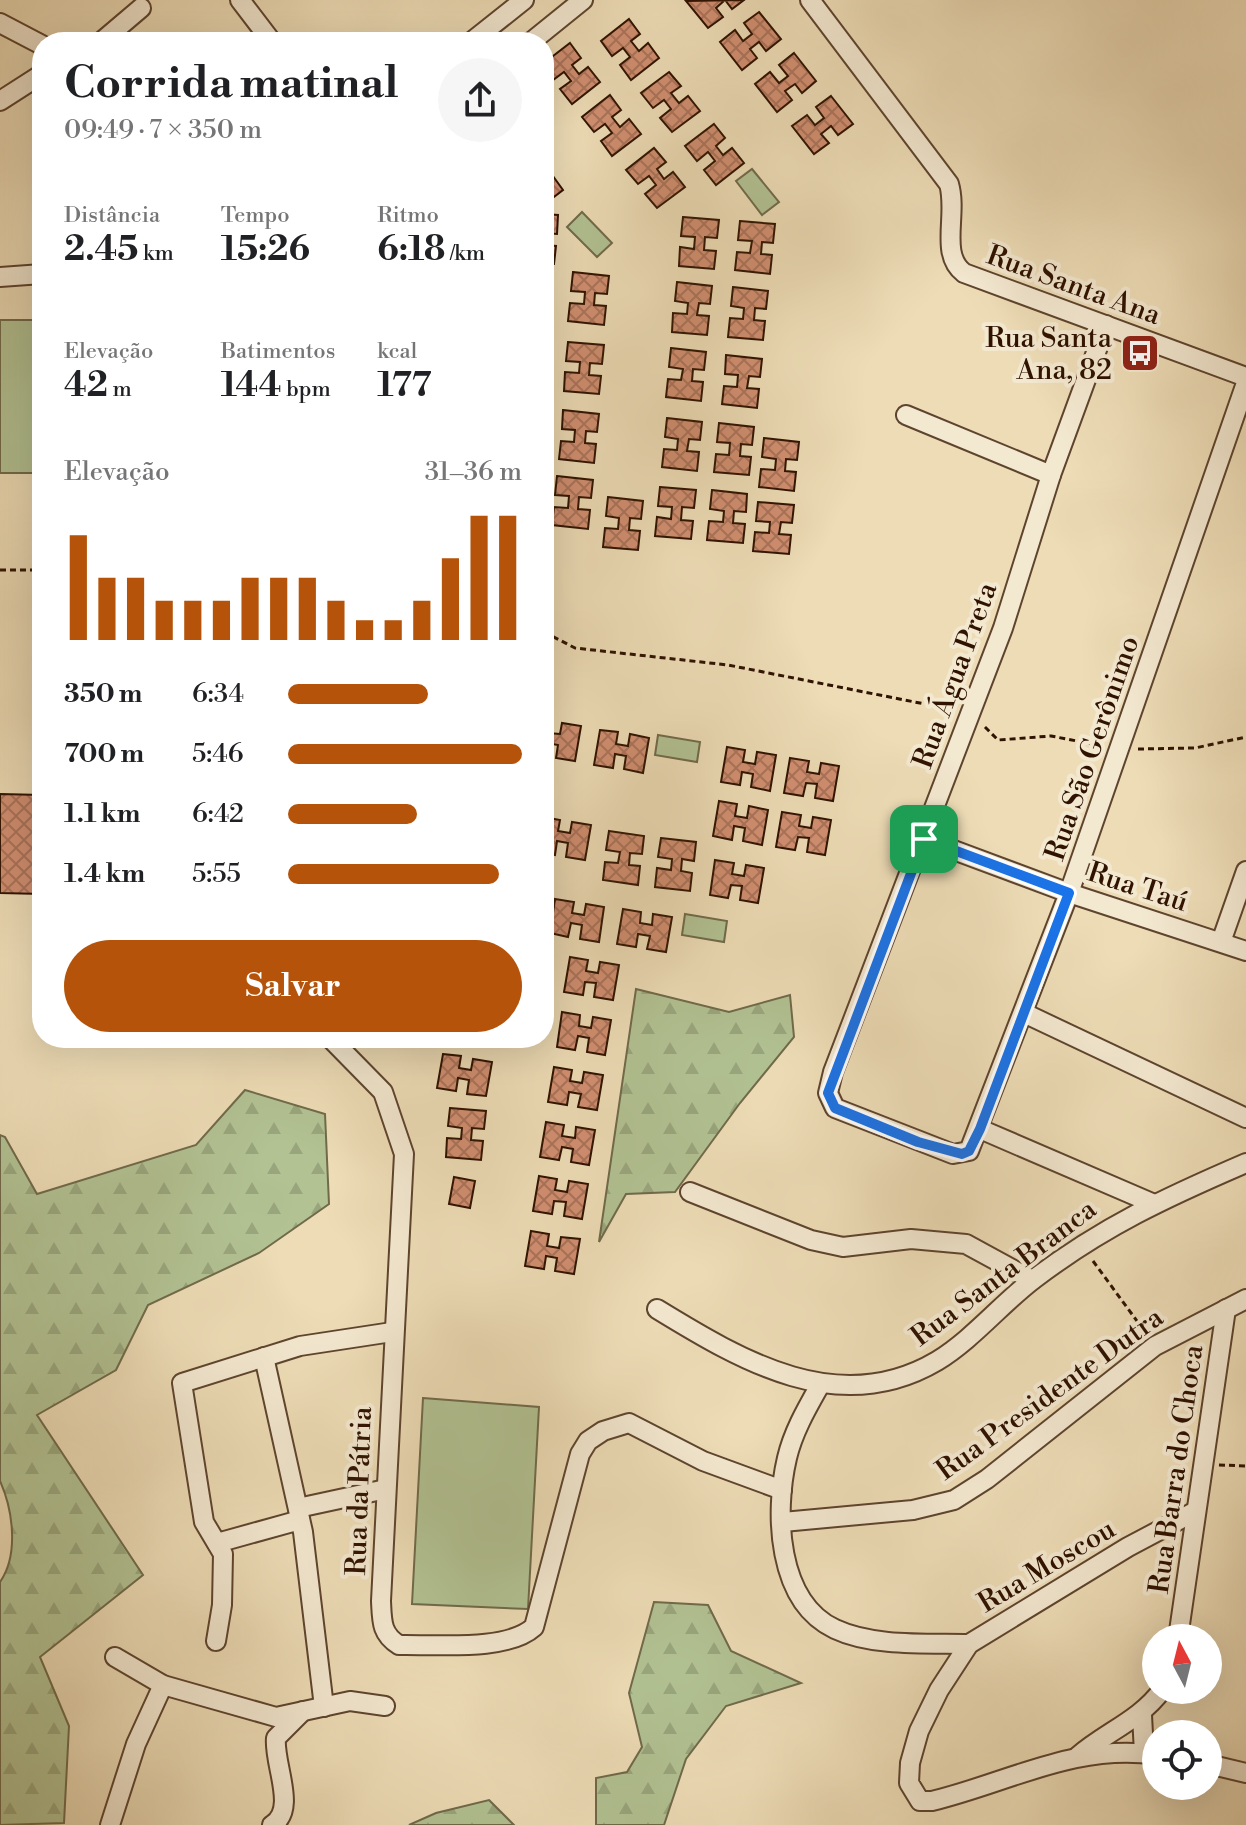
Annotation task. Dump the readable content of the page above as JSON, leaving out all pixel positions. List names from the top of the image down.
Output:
{
  "streets": {
    "street": [
      "Rua Santa Ana",
      "Rua Água Preta",
      "Rua São Gerônimo",
      "Rua Taú",
      "Rua Santa Branca",
      "Rua Presidente Dutra",
      "Rua Barra do Choca",
      "Rua da Pátria",
      "Rua Moscou"
    ]
  },
  "crossings": [
    ["Rua Santa Ana", "Rua Água Preta"],
    ["Rua Santa Ana", "Rua São Gerônimo"],
    ["Rua Água Preta", "Rua São Gerônimo"],
    ["Rua Água Preta", "Rua Taú"],
    ["Rua São Gerônimo", "Rua Taú"],
    ["Rua Presidente Dutra", "Rua Barra do Choca"],
    ["Rua Barra do Choca", "Rua Moscou"]
  ],
  "places": {
    "bus stop": ["Rua Santa Ana, 82"]
  },
  "north": "top",
  "page": {
    "heading": ["Corrida matinal", "09:49 · 7 × 350 m"],
    "stats": [
      ["Distância", "2.45 km"],
      ["Tempo", "15:26"],
      ["Ritmo", "6:18 /km"],
      ["Elevação", "42 m"],
      ["Batimentos", "144 bpm"],
      ["kcal", "177"]
    ],
    "chart": ["Elevação", "31–36 m"],
    "list": [
      {
        "name": "350 m",
        "note": "6:34"
      },
      {
        "name": "700 m",
        "note": "5:46"
      },
      {
        "name": "1.1 km",
        "note": "6:42"
      },
      {
        "name": "1.4 km",
        "note": "5:55"
      }
    ],
    "buttons": "Salvar"
  }
}
